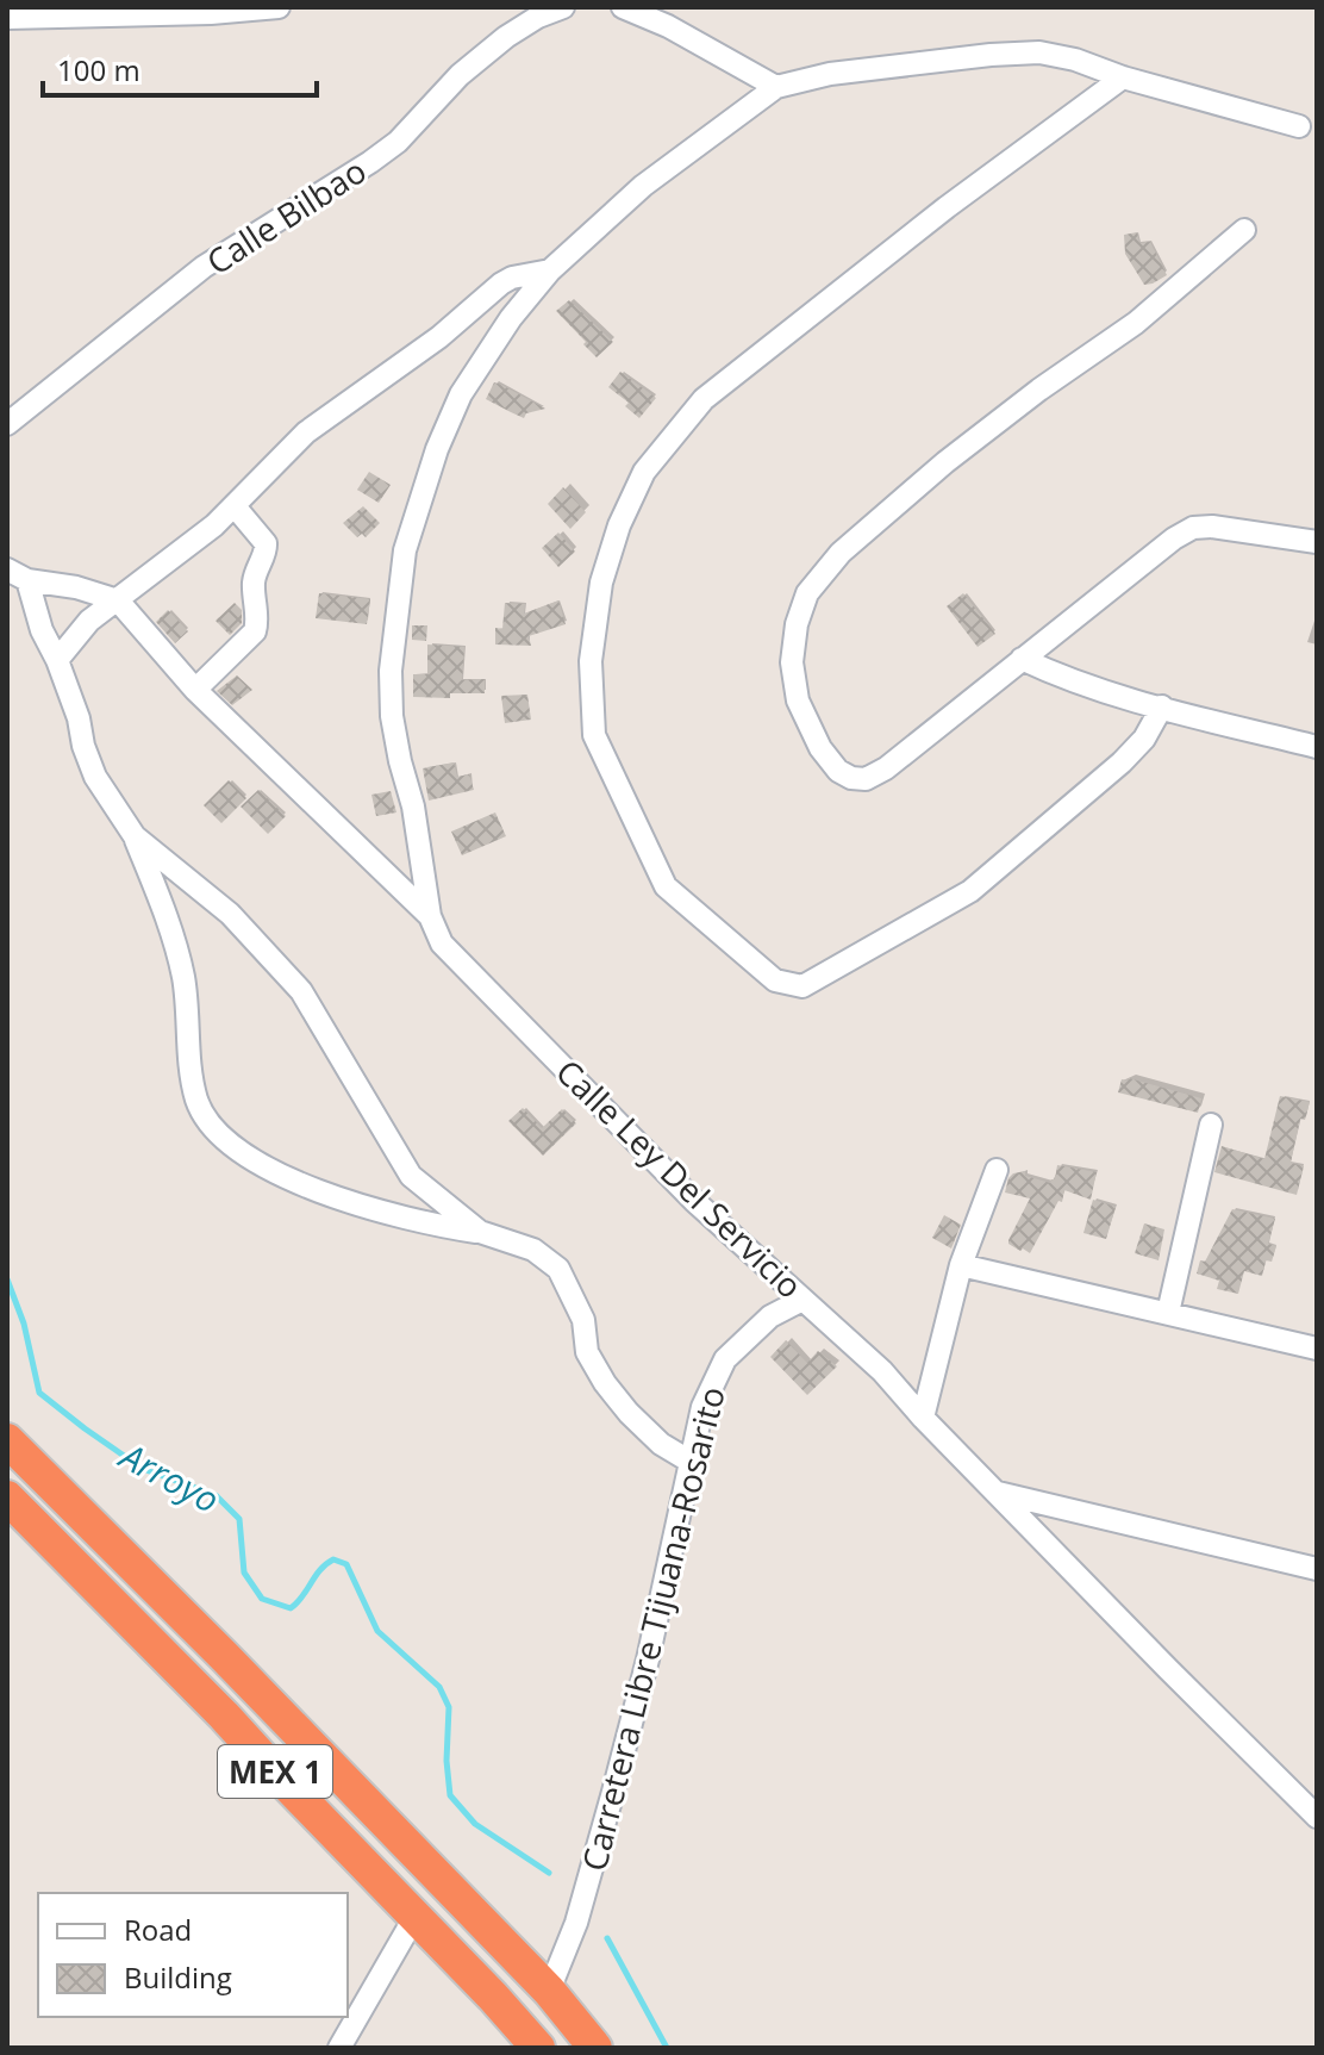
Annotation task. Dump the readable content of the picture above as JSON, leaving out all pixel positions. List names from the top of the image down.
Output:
{
  "streets": {
    "highway": ["MEX 1"],
    "street": ["Calle Bilbao", "Calle Ley Del Servicio", "Carretera Libre Tijuana-Rosarito"]
  },
  "crossings": [
    ["Calle Ley Del Servicio", "Carretera Libre Tijuana-Rosarito"],
    ["Carretera Libre Tijuana-Rosarito", "MEX 1"]
  ],
  "water": ["Arroyo"],
  "legend": ["Road", "Building"],
  "scale_bar": "100 m"
}
